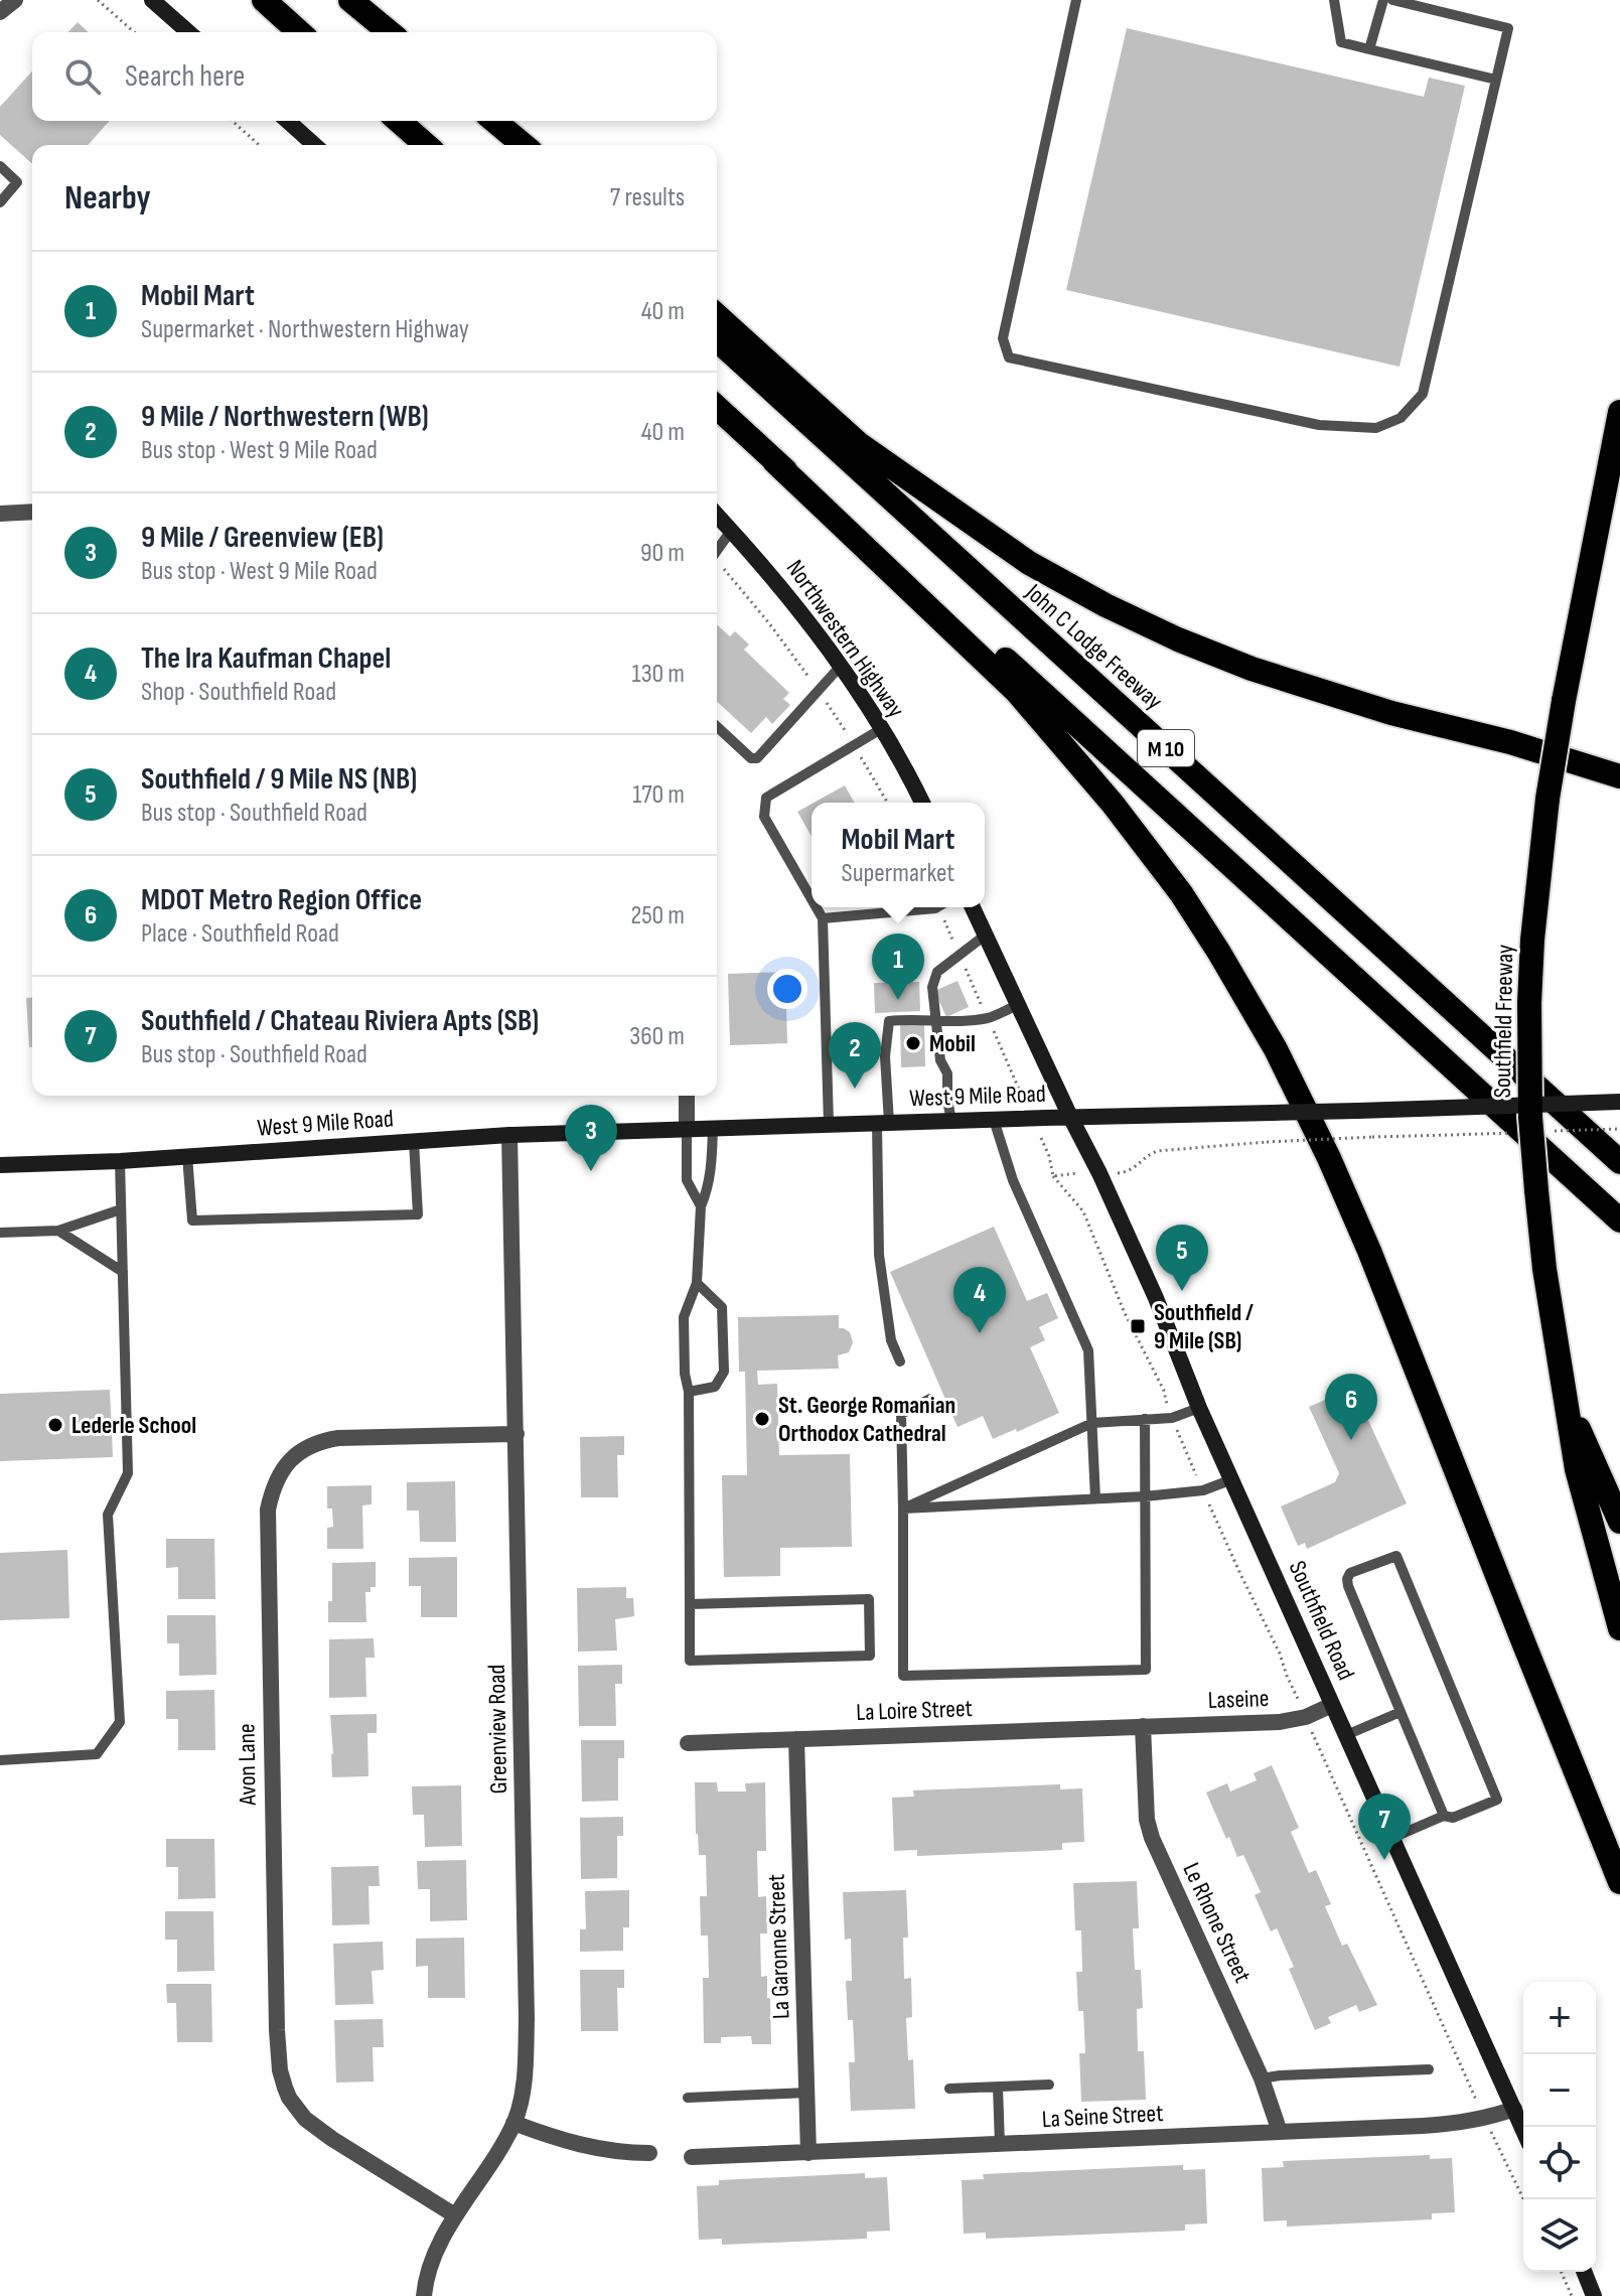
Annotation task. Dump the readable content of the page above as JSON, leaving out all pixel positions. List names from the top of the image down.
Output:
{
  "streets": {
    "highway": ["John C Lodge Freeway", "M 10", "Southfield Freeway"],
    "main road": ["Northwestern Highway", "West 9 Mile Road", "Southfield Road"],
    "street": [
      "Laseine",
      "La Loire Street",
      "Greenview Road",
      "Avon Lane",
      "Le Rhone Street",
      "La Garonne Street",
      "La Seine Street"
    ]
  },
  "crossings": [
    ["West 9 Mile Road", "Southfield Road"],
    ["West 9 Mile Road", "Greenview Road"],
    ["Southfield Road", "Laseine"],
    ["Southfield Road", "La Seine Street"],
    ["Laseine", "La Loire Street"],
    ["Laseine", "Le Rhone Street"],
    ["La Loire Street", "Le Rhone Street"],
    ["La Loire Street", "La Garonne Street"],
    ["Greenview Road", "Avon Lane"],
    ["Le Rhone Street", "La Seine Street"],
    ["La Garonne Street", "La Seine Street"]
  ],
  "places": {
    "other": ["Mobil", "St. George Romanian Orthodox Cathedral", "Lederle School"],
    "transit": ["Southfield / 9 Mile (SB)"]
  },
  "page": {
    "search": "Search here",
    "heading": ["Nearby", "7 results"],
    "list": [
      {
        "mark": "1",
        "name": "Mobil Mart",
        "note": "Supermarket · Northwestern Highway",
        "value": "40 m"
      },
      {
        "mark": "2",
        "name": "9 Mile / Northwestern (WB)",
        "note": "Bus stop · West 9 Mile Road",
        "value": "40 m"
      },
      {
        "mark": "3",
        "name": "9 Mile / Greenview (EB)",
        "note": "Bus stop · West 9 Mile Road",
        "value": "90 m"
      },
      {
        "mark": "4",
        "name": "The Ira Kaufman Chapel",
        "note": "Shop · Southfield Road",
        "value": "130 m"
      },
      {
        "mark": "5",
        "name": "Southfield / 9 Mile NS (NB)",
        "note": "Bus stop · Southfield Road",
        "value": "170 m"
      },
      {
        "mark": "6",
        "name": "MDOT Metro Region Office",
        "note": "Place · Southfield Road",
        "value": "250 m"
      },
      {
        "mark": "7",
        "name": "Southfield / Chateau Riviera Apts (SB)",
        "note": "Bus stop · Southfield Road",
        "value": "360 m"
      }
    ],
    "popup": ["Mobil Mart", "Supermarket"],
    "pins": [
      "1",
      "2",
      "3",
      "5",
      "4",
      "6",
      "7"
    ],
    "map_buttons": ["+", "−"]
  }
}
